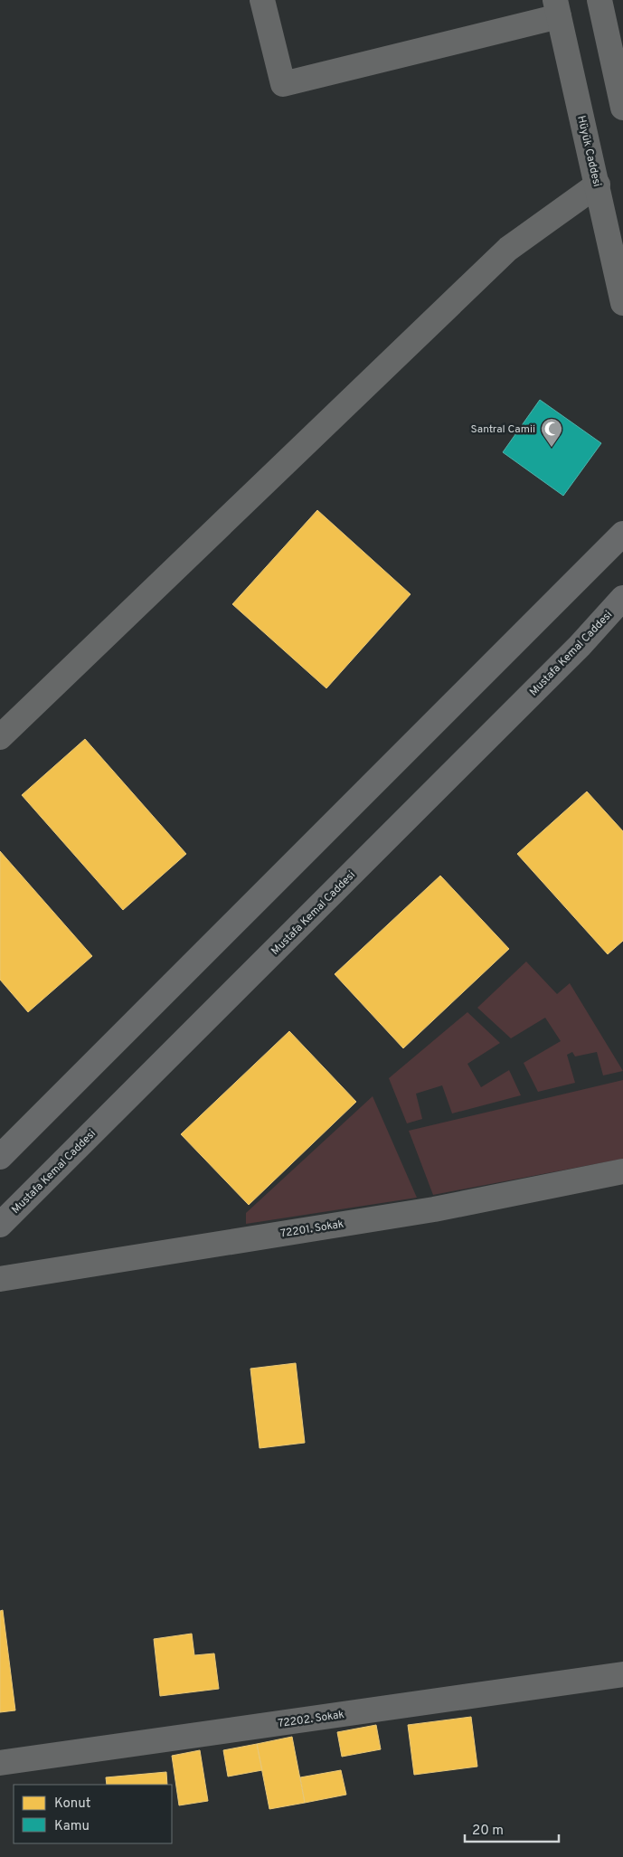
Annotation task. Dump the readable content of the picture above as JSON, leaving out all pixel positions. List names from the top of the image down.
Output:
{
  "streets": {
    "main road": ["Mustafa Kemal Caddesi"],
    "street": ["Hüyük Caddesi", "72201. Sokak", "72202. Sokak"]
  },
  "places": {
    "mosque": ["Santral Camii"]
  },
  "legend": ["Konut", "Kamu"],
  "scale_bar": "20 m"
}
